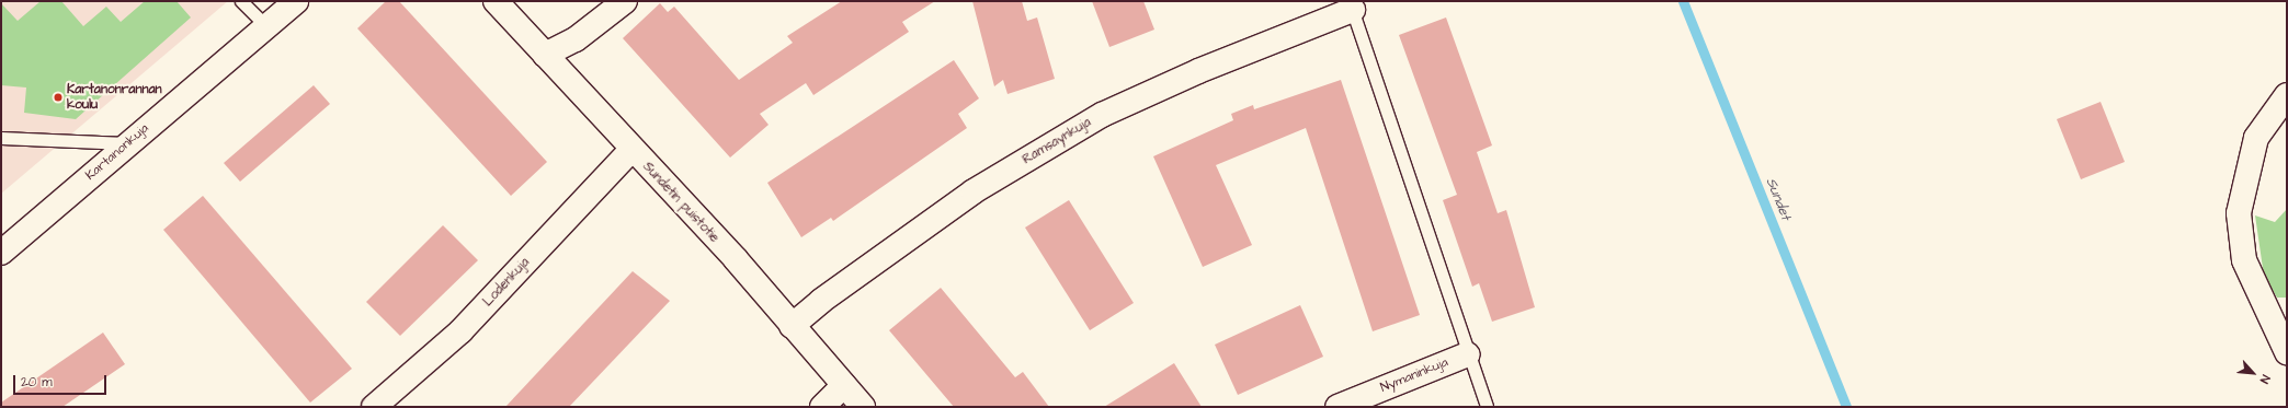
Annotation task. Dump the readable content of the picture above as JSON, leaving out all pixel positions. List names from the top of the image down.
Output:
{
  "streets": {
    "street": [
      "Ramsaynkuja",
      "Kartanonkuja",
      "Sundetin puistotie",
      "Lodenkuja",
      "Nymaninkuja"
    ]
  },
  "crossings": [
    ["Ramsaynkuja", "Sundetin puistotie"],
    ["Sundetin puistotie", "Lodenkuja"]
  ],
  "water": ["Sundet"],
  "places": ["Kartanonrannan koulu"],
  "scale_bar": "20 m",
  "north": "bottom right"
}
